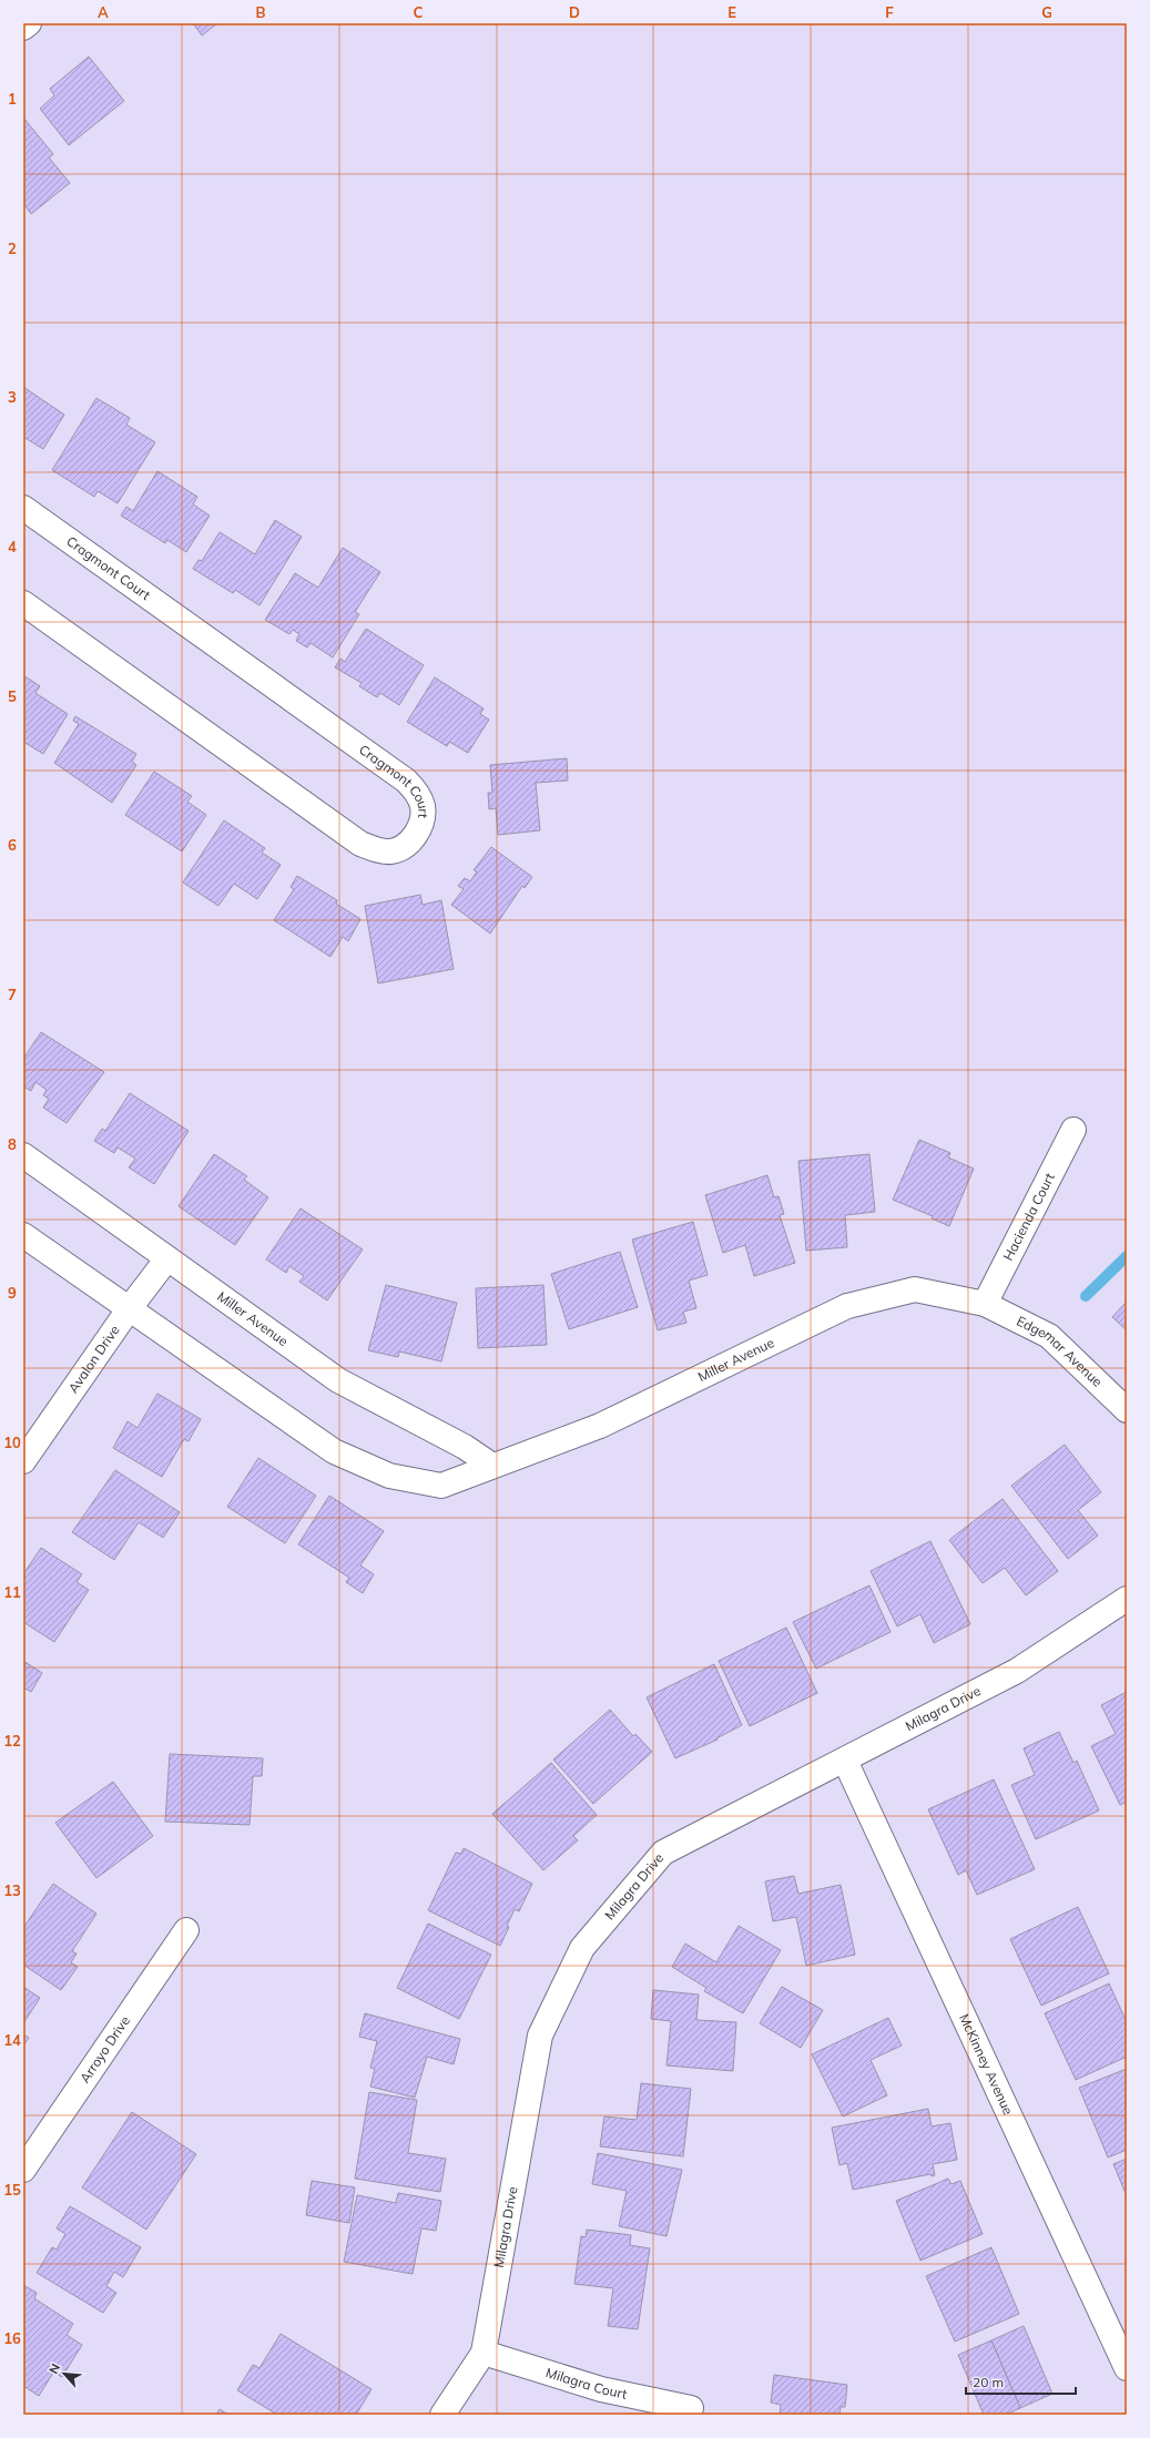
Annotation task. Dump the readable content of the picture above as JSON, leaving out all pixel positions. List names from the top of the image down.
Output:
{
  "streets": {
    "street": [
      "Cragmont Court",
      "Hacienda Court",
      "Miller Avenue",
      "Edgemar Avenue",
      "Avalon Drive",
      "Milagra Drive",
      "Arroyo Drive",
      "McKinney Avenue",
      "Milagra Court"
    ]
  },
  "crossings": [
    ["Hacienda Court", "Miller Avenue"],
    ["Hacienda Court", "Edgemar Avenue"],
    ["Miller Avenue", "Edgemar Avenue"],
    ["Miller Avenue", "Avalon Drive"],
    ["Milagra Drive", "McKinney Avenue"],
    ["Milagra Drive", "Milagra Court"]
  ],
  "scale_bar": "20 m",
  "north": "top left",
  "grid": {
    "columns": [
      "A",
      "B",
      "C",
      "D",
      "E",
      "F",
      "G"
    ],
    "rows": [
      "1",
      "2",
      "3",
      "4",
      "5",
      "6",
      "7",
      "8",
      "9",
      "10",
      "11",
      "12",
      "13",
      "14",
      "15",
      "16"
    ]
  }
}
